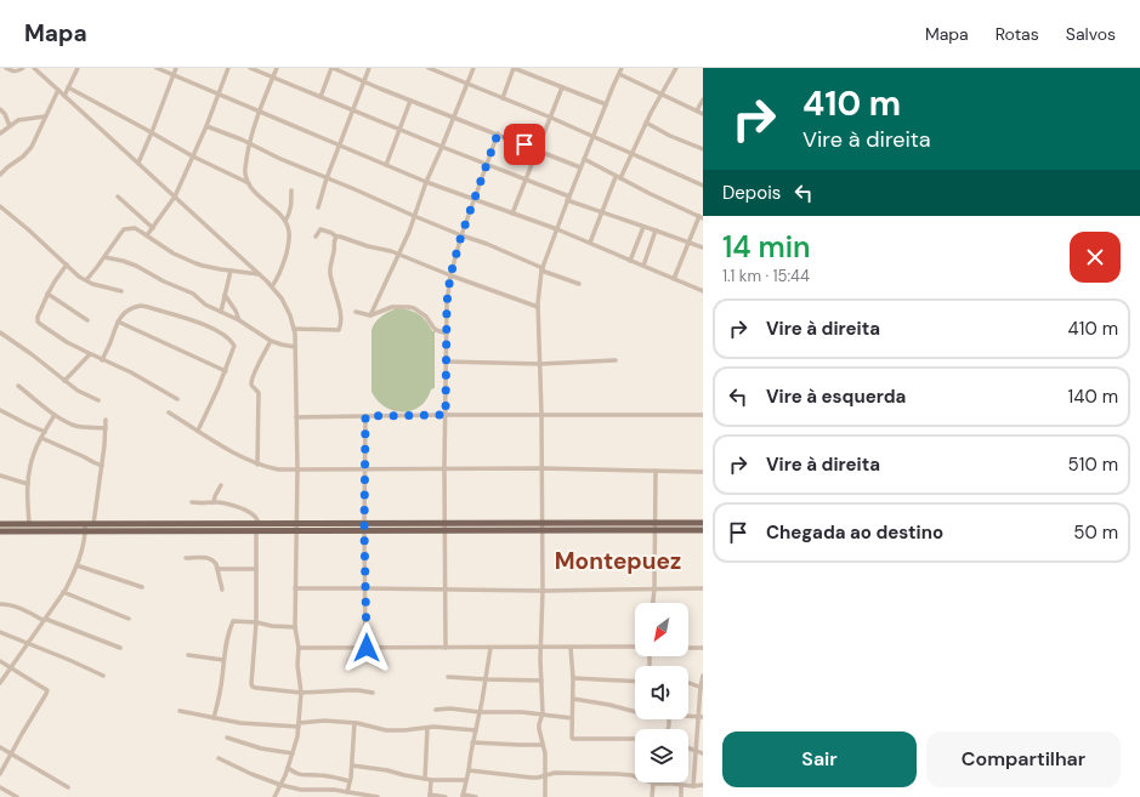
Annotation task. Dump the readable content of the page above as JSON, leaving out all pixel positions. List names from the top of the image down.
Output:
{
  "districts": ["Montepuez"],
  "north": "bottom left",
  "page": {
    "header": "Mapa",
    "nav": ["Mapa", "Rotas", "Salvos"],
    "turn": ["410 m", "Vire à direita"],
    "then": "Depois",
    "heading": ["14 min", "1.1 km · 15:44"],
    "list": [
      {
        "name": "Vire à direita",
        "value": "410 m"
      },
      {
        "name": "Vire à esquerda",
        "value": "140 m"
      },
      {
        "name": "Vire à direita",
        "value": "510 m"
      },
      {
        "name": "Chegada ao destino",
        "value": "50 m"
      }
    ],
    "buttons": ["Sair", "Compartilhar"]
  }
}
